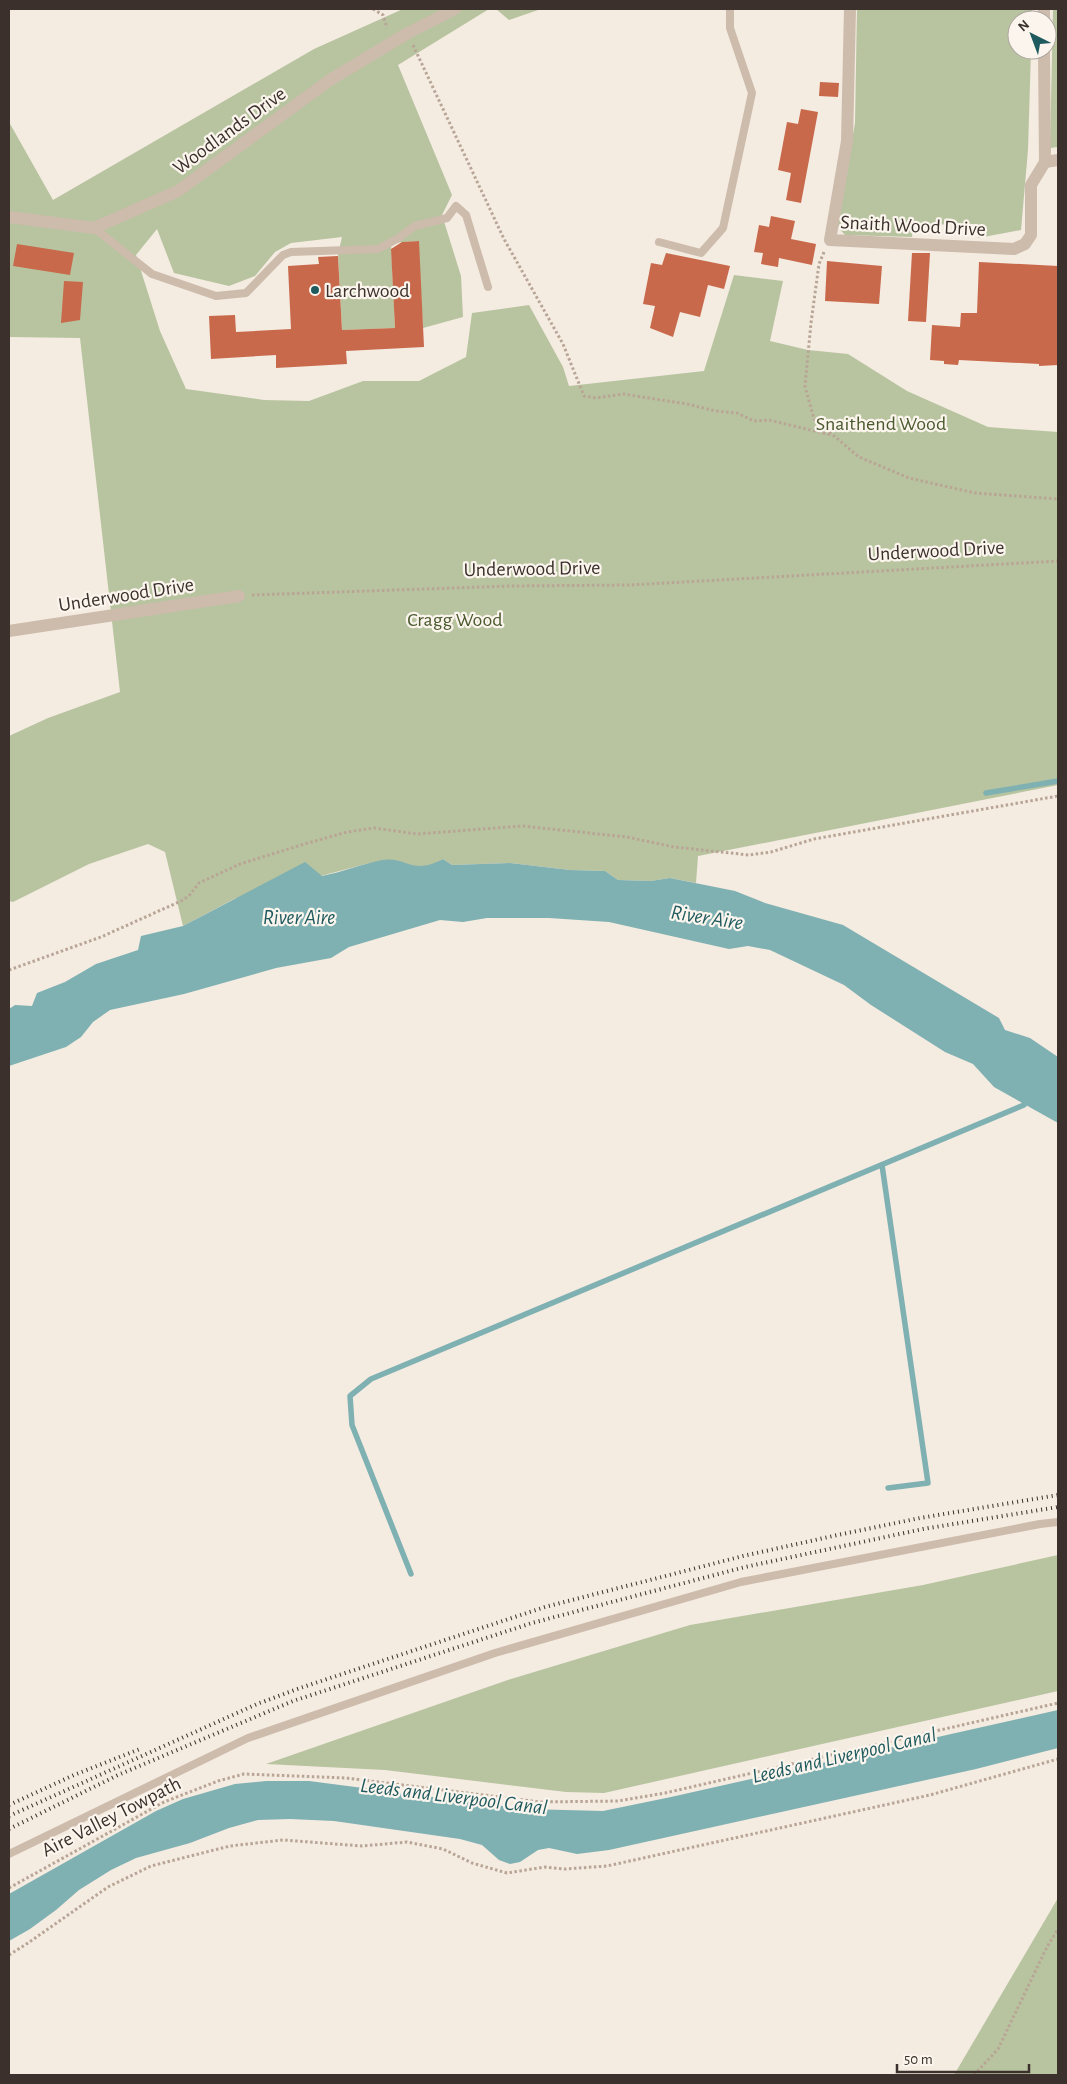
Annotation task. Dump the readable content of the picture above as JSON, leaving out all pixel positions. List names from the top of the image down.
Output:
{
  "streets": {
    "street": ["Woodlands Drive", "Snaith Wood Drive", "Underwood Drive"],
    "path": ["Aire Valley Towpath"]
  },
  "water": ["River Aire", "Leeds and Liverpool Canal"],
  "parks": ["Snaithend Wood", "Cragg Wood"],
  "places": ["Larchwood"],
  "scale_bar": "50 m",
  "north": "top left"
}
